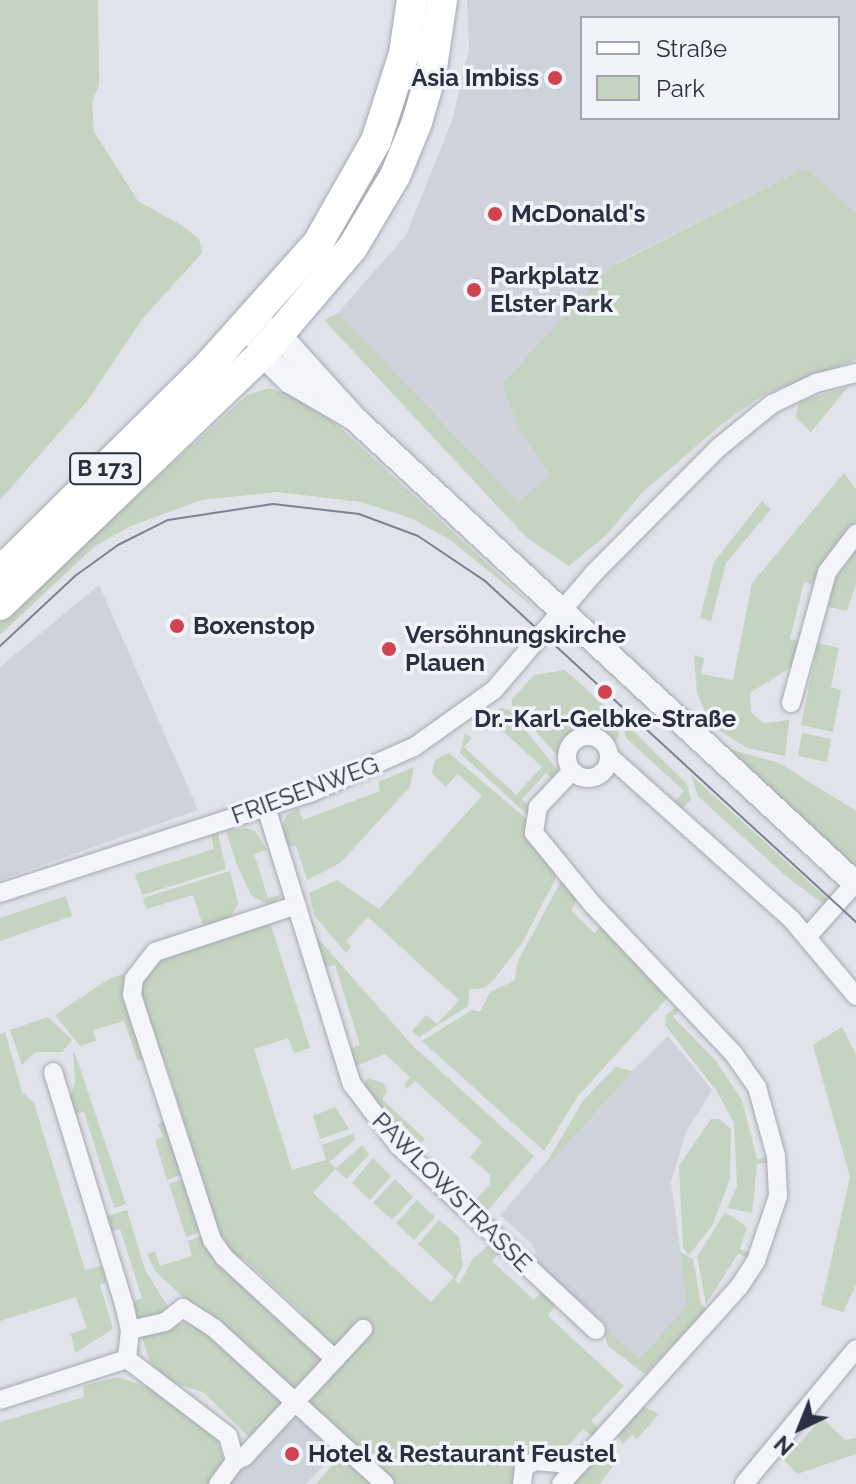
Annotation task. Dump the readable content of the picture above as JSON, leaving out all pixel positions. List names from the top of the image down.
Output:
{
  "streets": {
    "main road": ["B 173"],
    "street": ["FRIESENWEG", "PAWLOWSTRASSE"]
  },
  "crossings": [
    ["FRIESENWEG", "PAWLOWSTRASSE"]
  ],
  "places": [
    "Asia Imbiss",
    "McDonald's",
    "Parkplatz Elster Park",
    "Boxenstop",
    "Versöhnungskirche Plauen",
    "Dr.-Karl-Gelbke-Straße",
    "Hotel & Restaurant Feustel"
  ],
  "legend": ["Straße", "Park"],
  "north": "bottom left"
}
